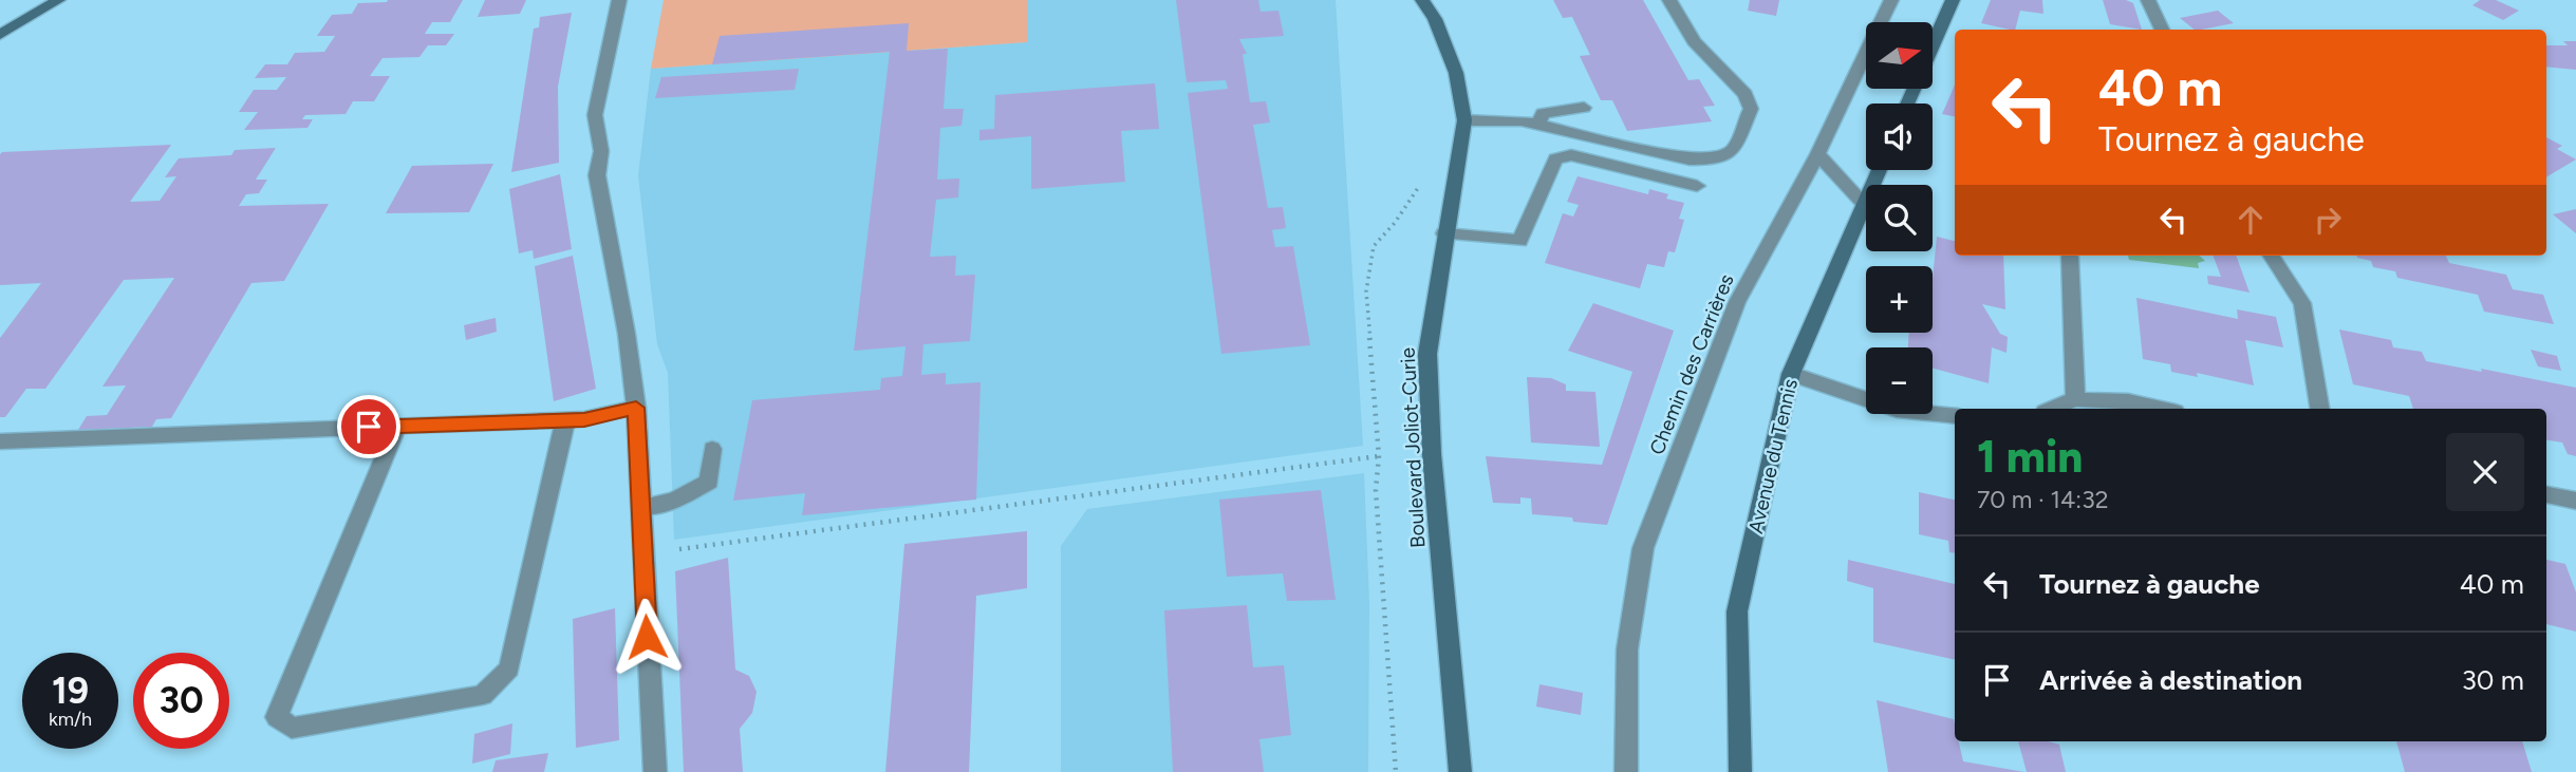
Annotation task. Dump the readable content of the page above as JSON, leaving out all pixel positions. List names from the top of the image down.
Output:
{
  "streets": {
    "street": ["Chemin des Carrières", "Boulevard Joliot-Curie", "Avenue du Tennis"]
  },
  "north": "right",
  "page": {
    "map_buttons": ["+", "−"],
    "turn": ["40 m", "Tournez à gauche"],
    "heading": ["1 min", "70 m · 14:32"],
    "list": [
      {
        "name": "Tournez à gauche",
        "value": "40 m"
      },
      {
        "name": "Arrivée à destination",
        "value": "30 m"
      }
    ],
    "speed": "19 km/h",
    "limit": "30"
  }
}
